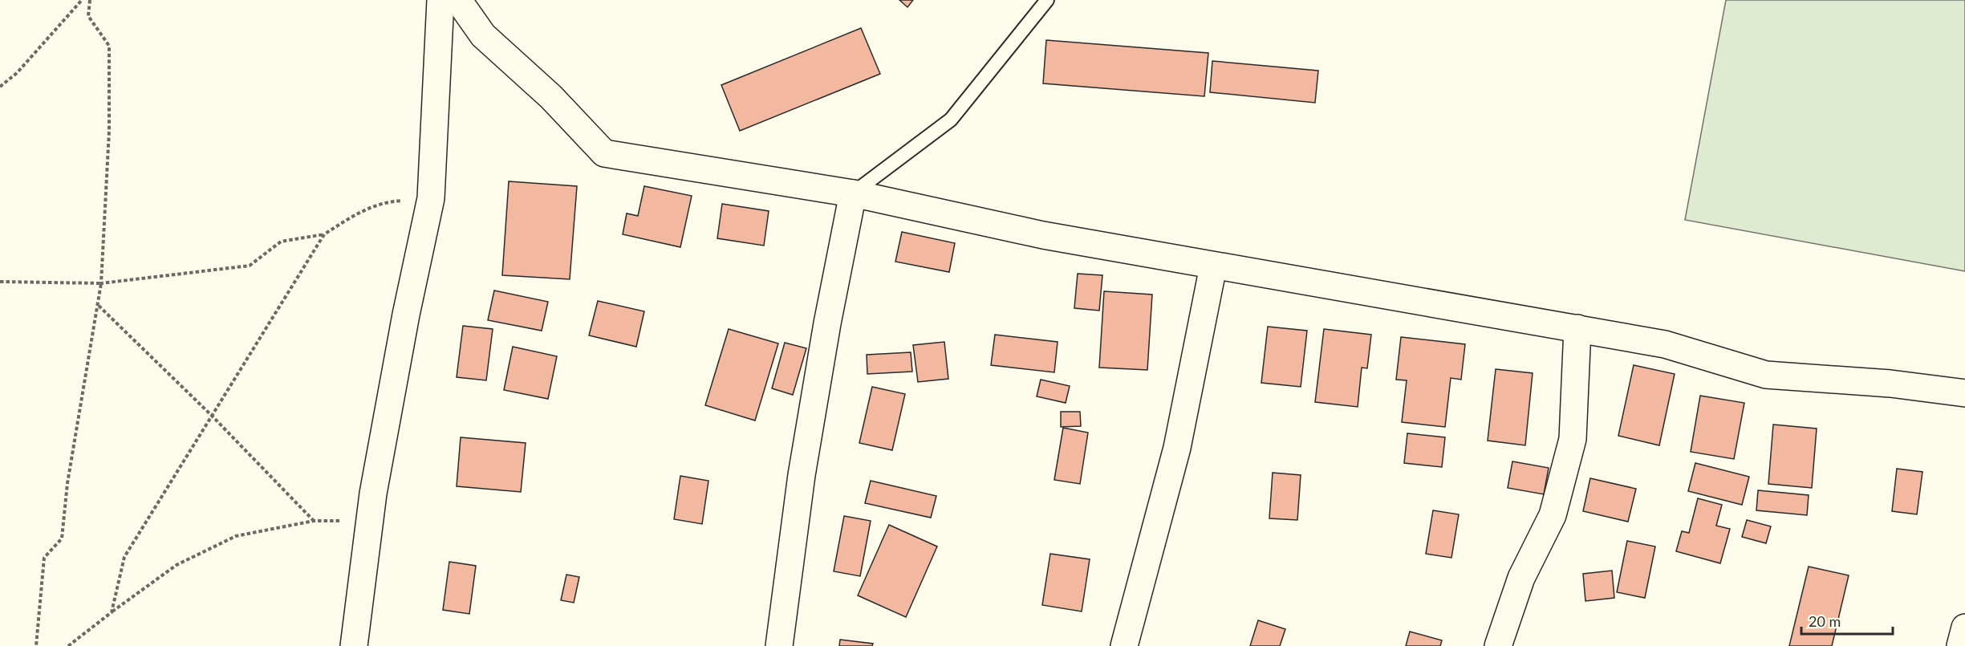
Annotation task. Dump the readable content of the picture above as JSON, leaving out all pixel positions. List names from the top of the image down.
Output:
{
  "scale_bar": "20 m"
}
